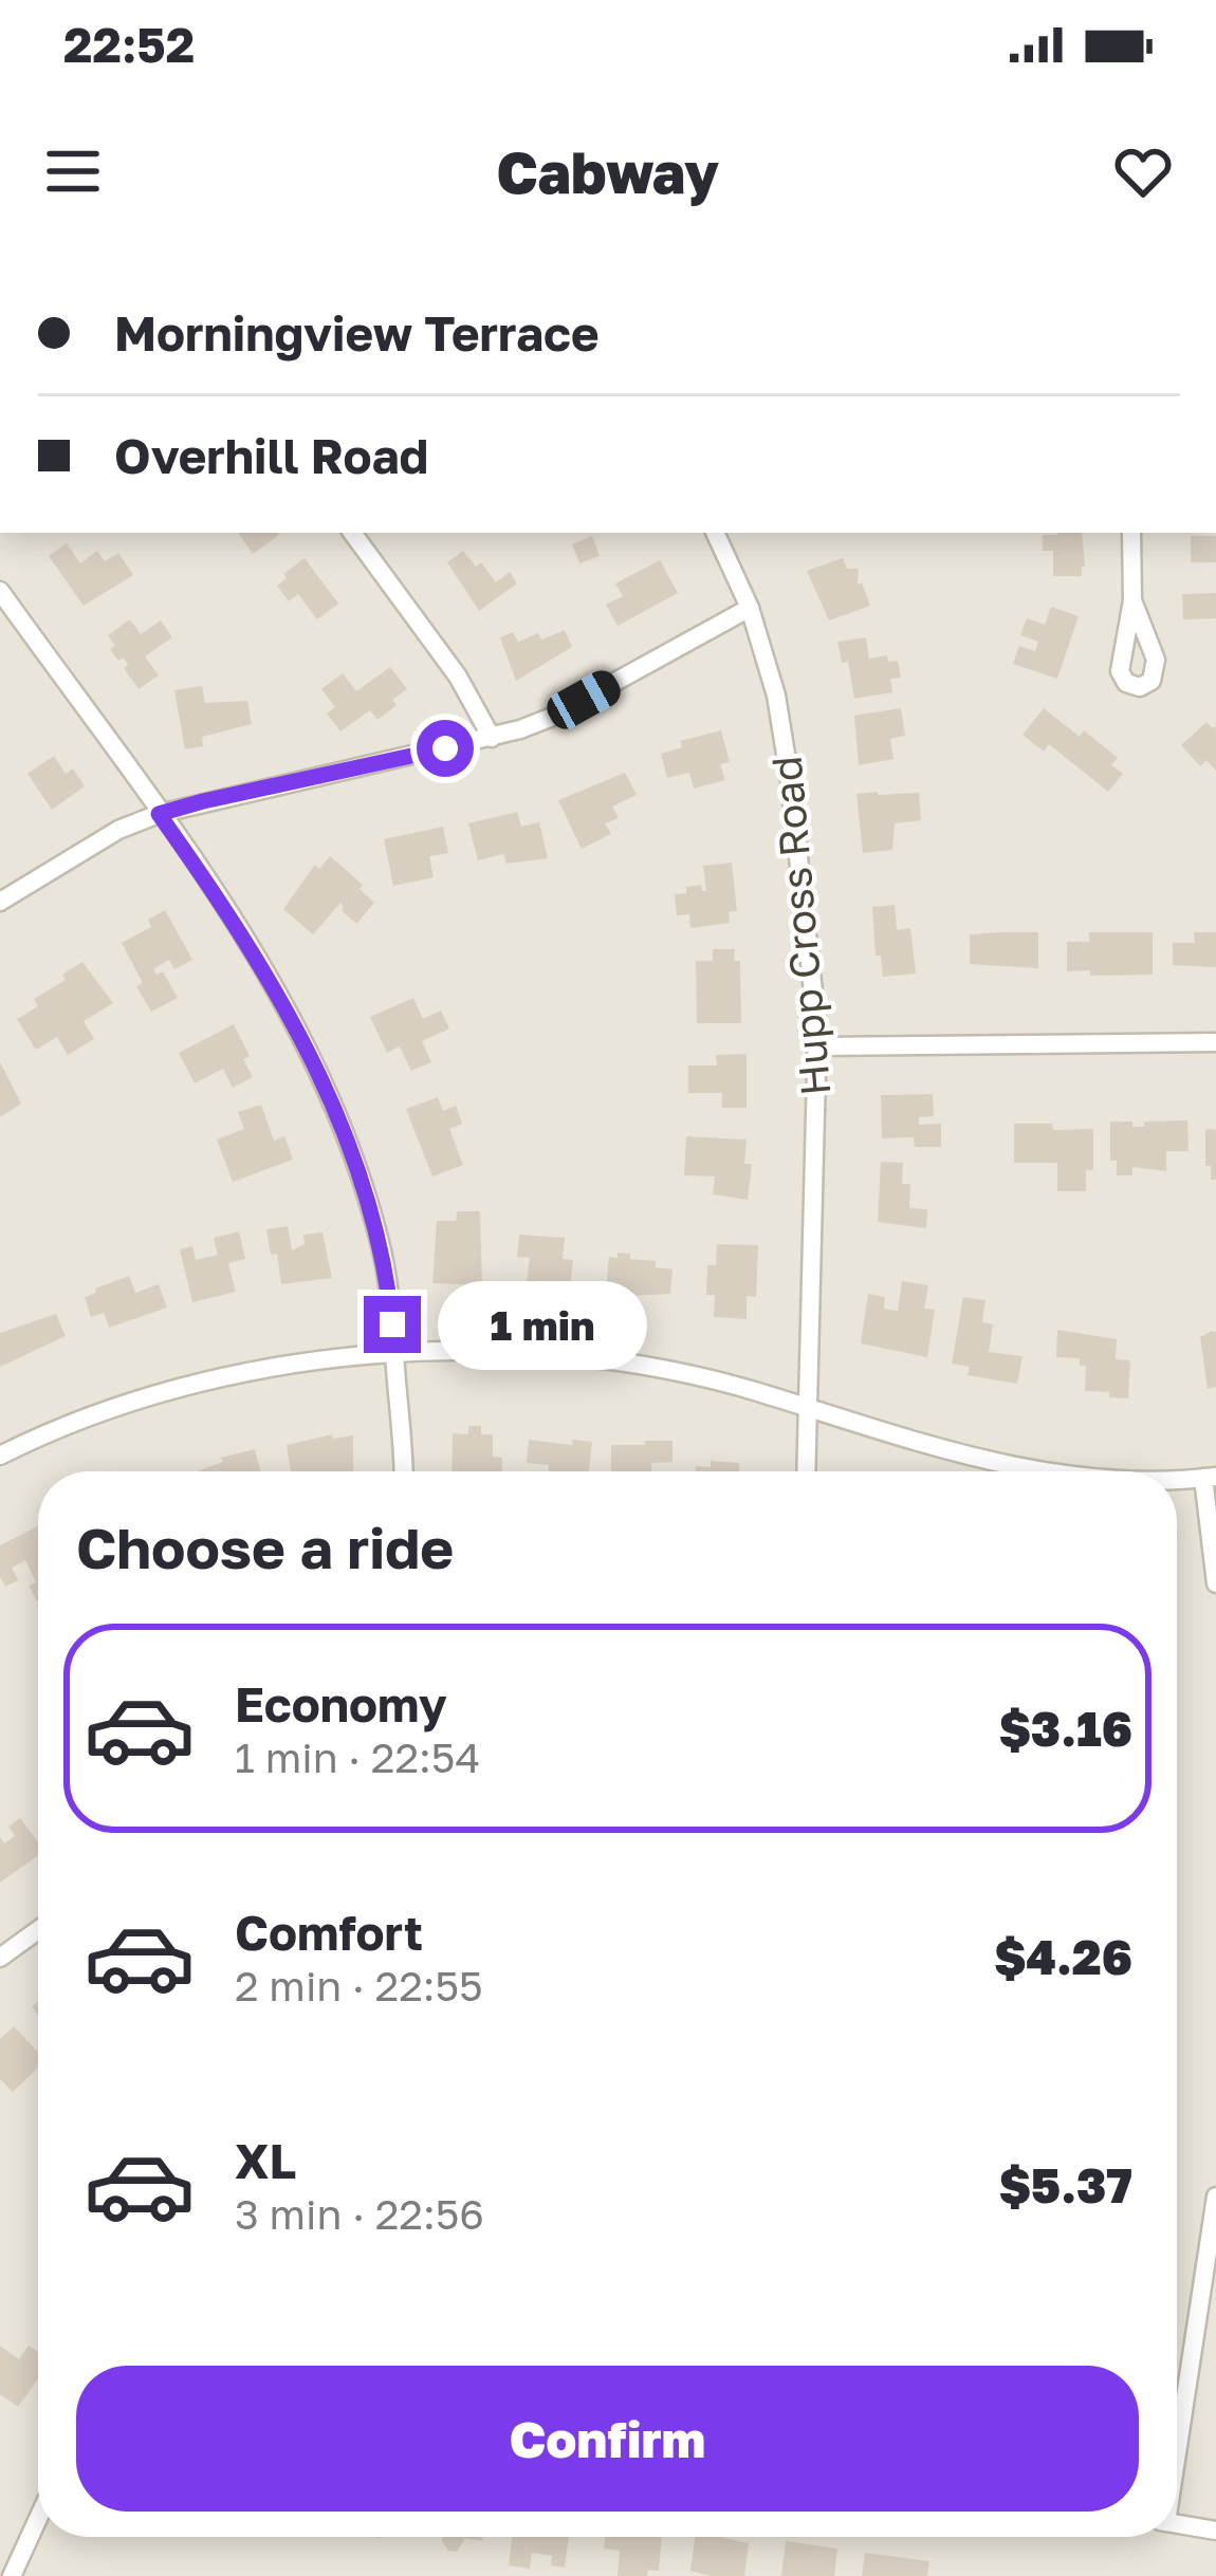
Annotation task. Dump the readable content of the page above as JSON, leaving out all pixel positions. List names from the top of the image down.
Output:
{
  "streets": {
    "street": ["Hupp Cross Road"]
  },
  "page": {
    "status": "22:52",
    "header": "Cabway",
    "banner": ["Morningview Terrace", "Overhill Road"],
    "bubble": "1 min",
    "heading": "Choose a ride",
    "list": [
      {
        "name": "Economy",
        "note": "1 min · 22:54",
        "value": "$3.16"
      },
      {
        "name": "Comfort",
        "note": "2 min · 22:55",
        "value": "$4.26"
      },
      {
        "name": "XL",
        "note": "3 min · 22:56",
        "value": "$5.37"
      }
    ],
    "buttons": "Confirm"
  }
}
